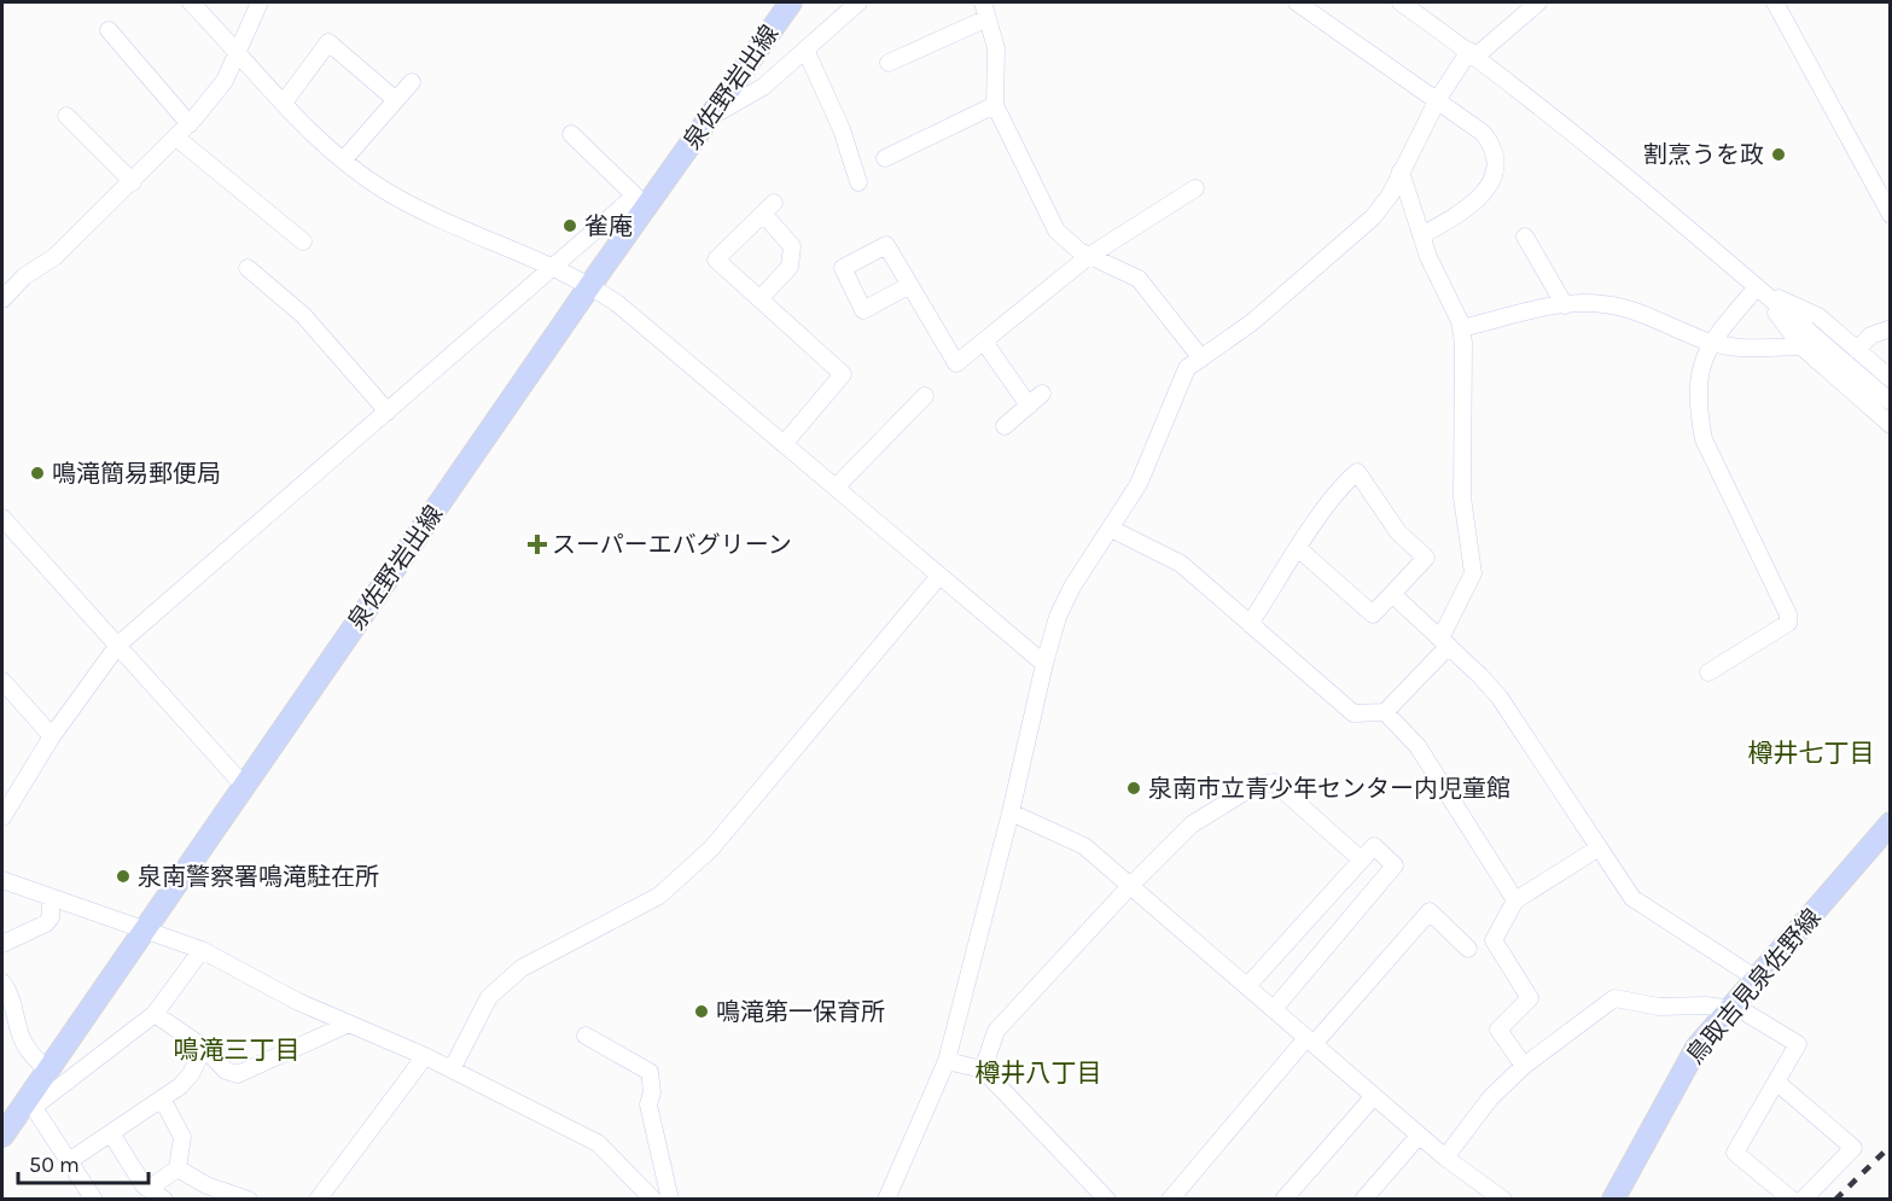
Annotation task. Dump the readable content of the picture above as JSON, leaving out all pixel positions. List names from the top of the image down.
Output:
{
  "streets": {
    "main road": ["泉佐野岩出線", "鳥取吉見泉佐野線"]
  },
  "districts": ["樽井七丁目", "鳴滝三丁目", "樽井八丁目"],
  "places": {
    "other": [
      "割烹うを政",
      "雀庵",
      "鳴滝簡易郵便局",
      "泉南市立青少年センター内児童館",
      "泉南警察署鳴滝駐在所",
      "鳴滝第一保育所"
    ],
    "health": ["スーパーエバグリーン"]
  },
  "scale_bar": "50 m"
}
